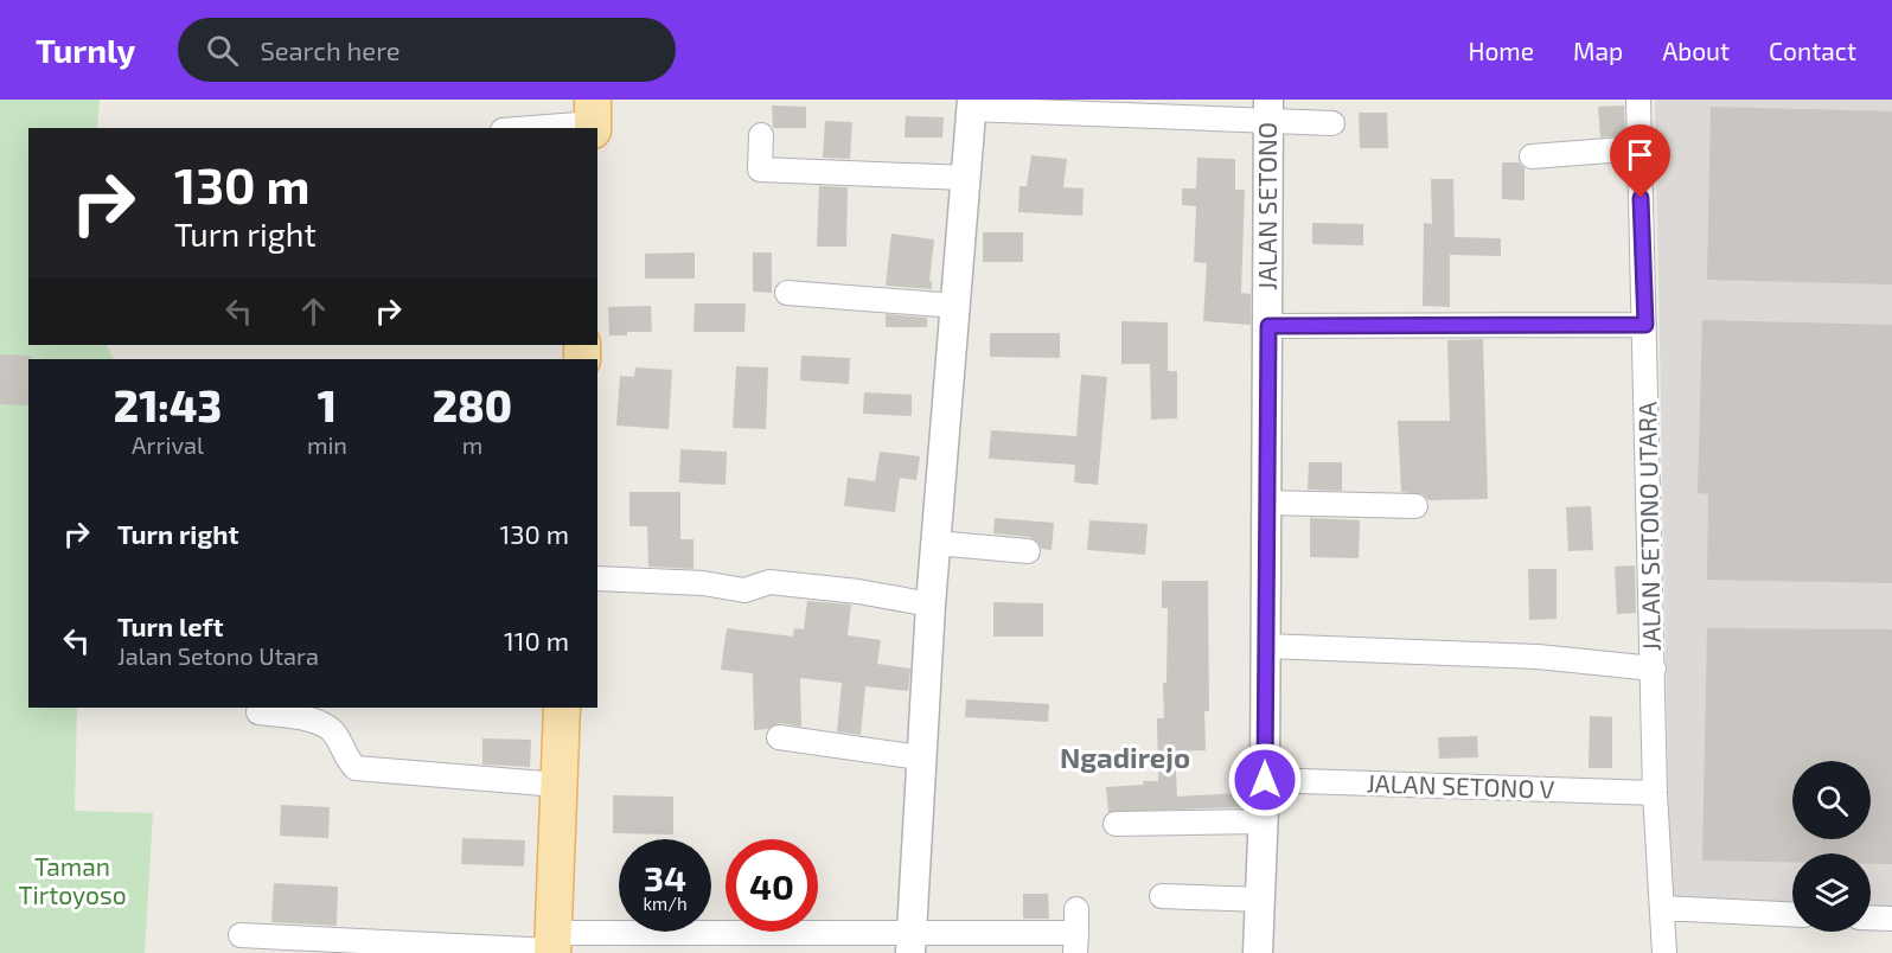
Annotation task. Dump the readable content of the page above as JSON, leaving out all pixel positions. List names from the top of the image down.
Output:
{
  "streets": {
    "street": ["JALAN SETONO", "JALAN SETONO UTARA", "JALAN SETONO V"]
  },
  "crossings": [
    ["JALAN SETONO", "JALAN SETONO V"],
    ["JALAN SETONO UTARA", "JALAN SETONO V"]
  ],
  "districts": ["Ngadirejo"],
  "parks": ["Taman Tirtoyoso"],
  "page": {
    "header": "Turnly",
    "search": "Search here",
    "nav": [
      "Home",
      "Map",
      "About",
      "Contact"
    ],
    "turn": ["130 m", "Turn right"],
    "eta": [
      "21:43",
      "Arrival",
      "1",
      "min",
      "280",
      "m"
    ],
    "list": [
      {
        "name": "Turn right",
        "value": "130 m"
      },
      {
        "name": "Turn left",
        "note": "Jalan Setono Utara",
        "value": "110 m"
      }
    ],
    "speed": "34 km/h",
    "limit": "40"
  }
}
